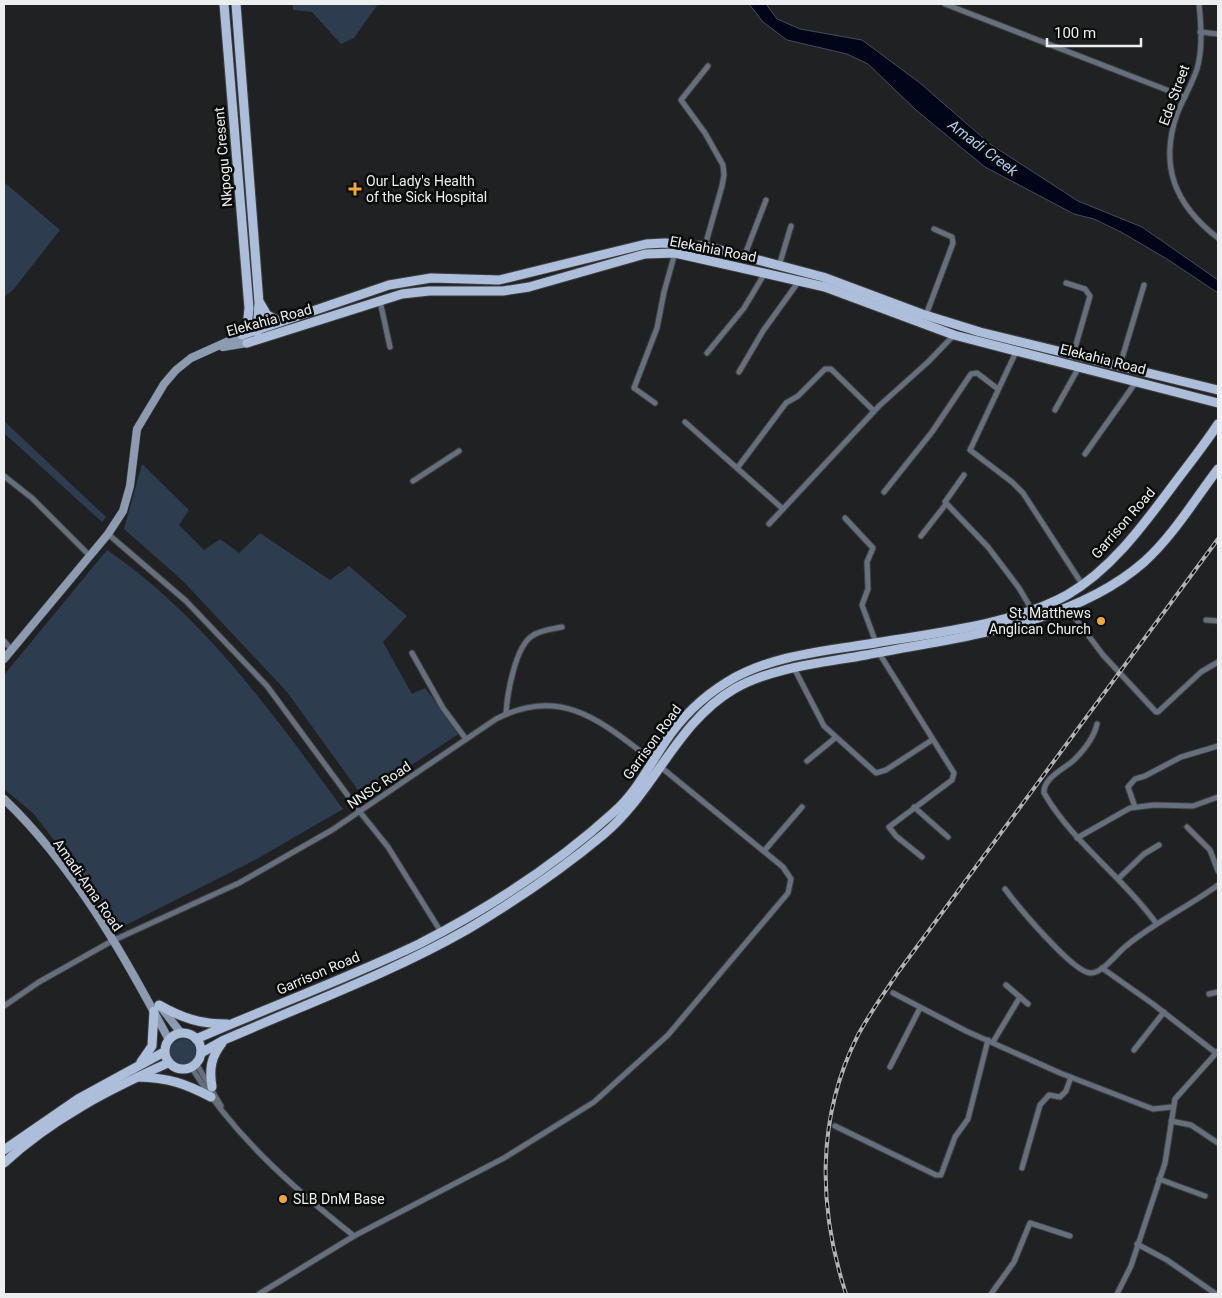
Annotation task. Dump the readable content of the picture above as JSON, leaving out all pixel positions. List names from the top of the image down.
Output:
{
  "streets": {
    "main road": ["Nkpogu Cresent", "Elekahia Road", "Garrison Road"],
    "street": ["Ede Street", "NNSC Road", "Amadi-Ama Road"]
  },
  "crossings": [
    ["Nkpogu Cresent", "Elekahia Road"],
    ["Garrison Road", "NNSC Road"],
    ["Garrison Road", "Amadi-Ama Road"],
    ["NNSC Road", "Amadi-Ama Road"]
  ],
  "water": ["Amadi Creek"],
  "places": {
    "health": ["Our Lady's Health of the Sick Hospital"],
    "other": ["St. Matthews Anglican Church", "SLB DnM Base"]
  },
  "scale_bar": "100 m"
}
